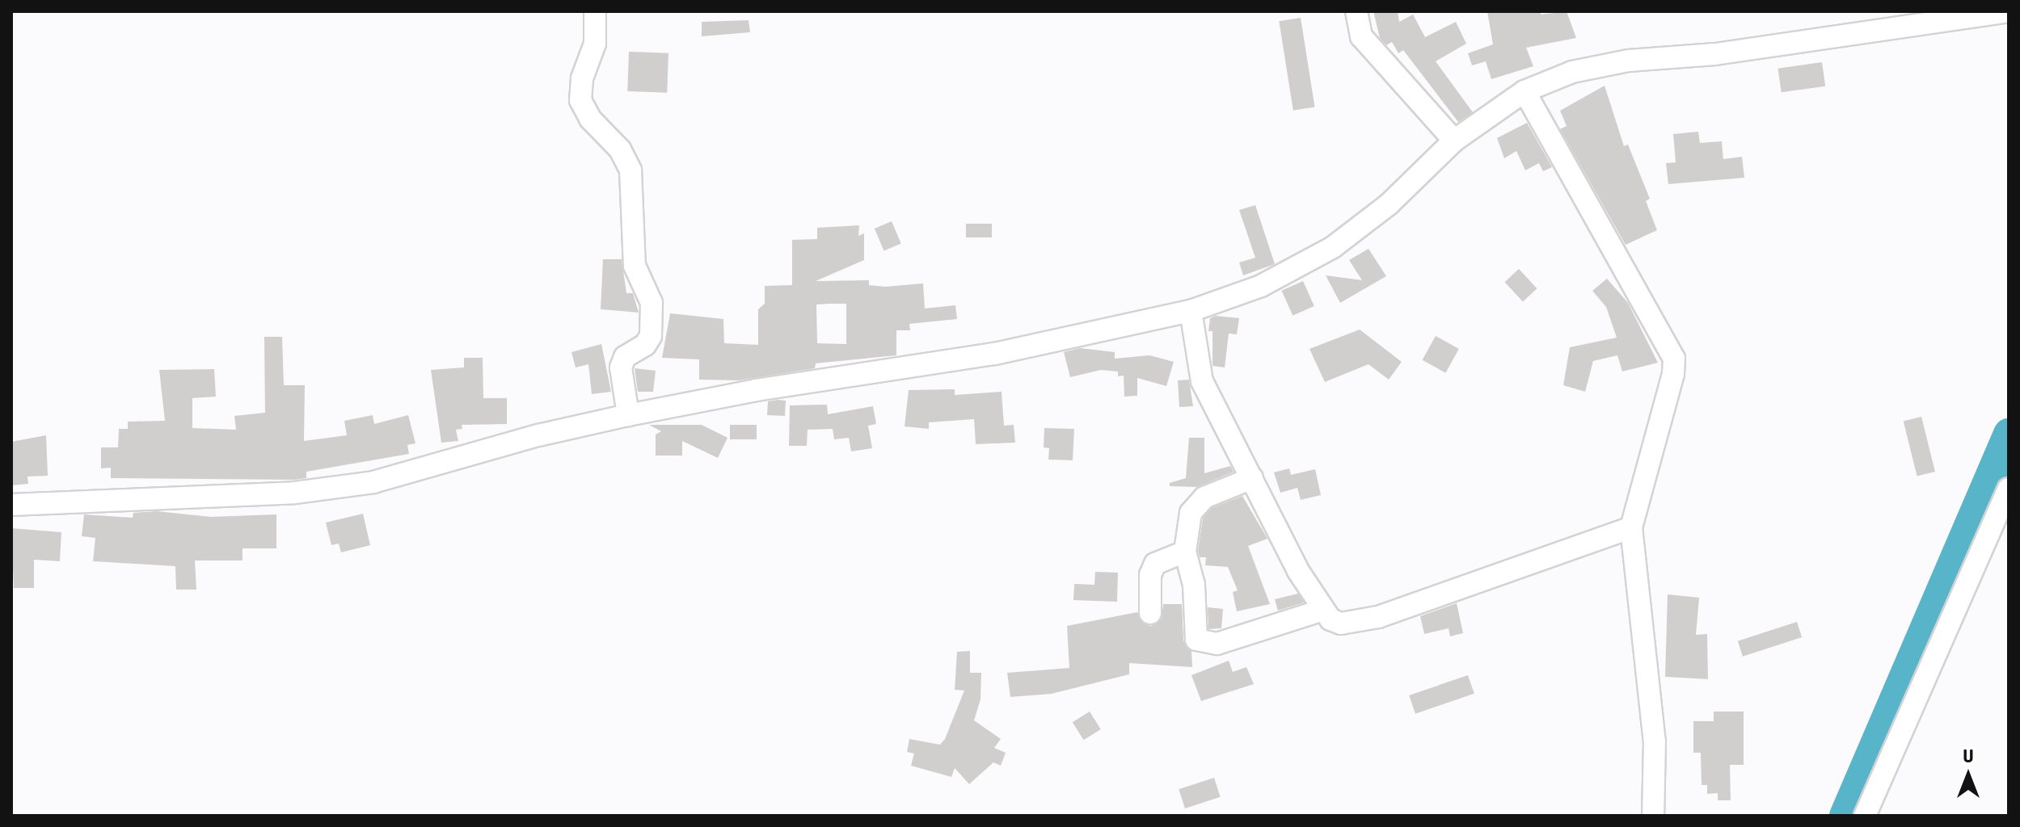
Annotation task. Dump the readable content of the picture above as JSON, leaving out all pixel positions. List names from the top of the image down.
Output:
{
  "north": "top"
}
